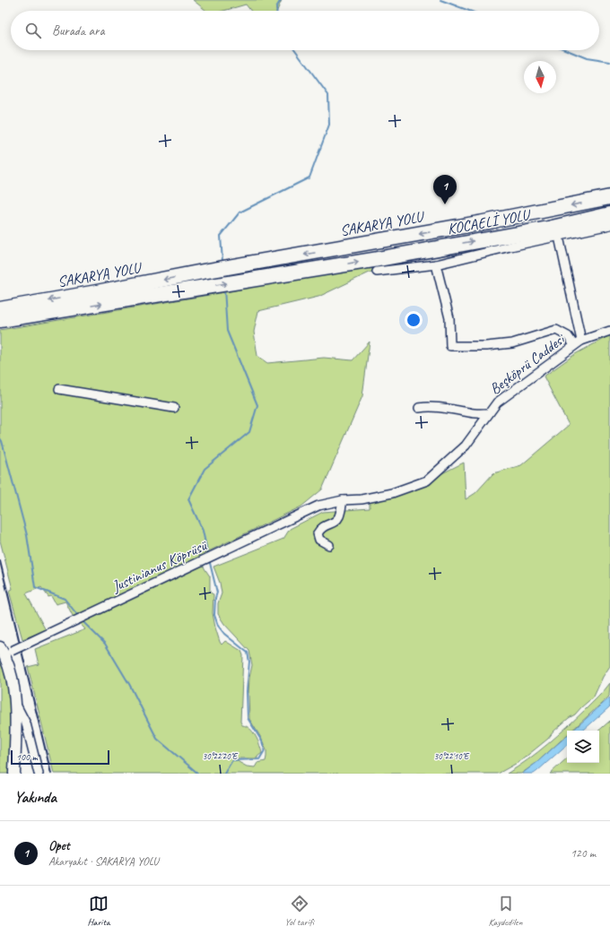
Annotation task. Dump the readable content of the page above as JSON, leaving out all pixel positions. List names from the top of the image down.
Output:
{
  "streets": {
    "highway": ["KOCAELİ YOLU", "SAKARYA YOLU"],
    "street": ["Beşköprü Caddesi", "Justinianus Köprüsü"]
  },
  "crossings": [
    ["Beşköprü Caddesi", "Justinianus Köprüsü"]
  ],
  "one_way": ["KOCAELİ YOLU", "SAKARYA YOLU"],
  "scale_bar": "100 m",
  "north": "bottom",
  "page": {
    "search": "Burada ara",
    "pins": "1",
    "scale": "100 m",
    "heading": "Yakında",
    "list": [
      {
        "mark": "1",
        "name": "Opet",
        "note": "Akaryakıt · SAKARYA YOLU",
        "value": "120 m"
      }
    ],
    "nav": ["Harita", "Yol tarifi", "Kaydedilen"]
  },
  "coordinates": ["30°22'20\"E", "30°22'10\"E"]
}
